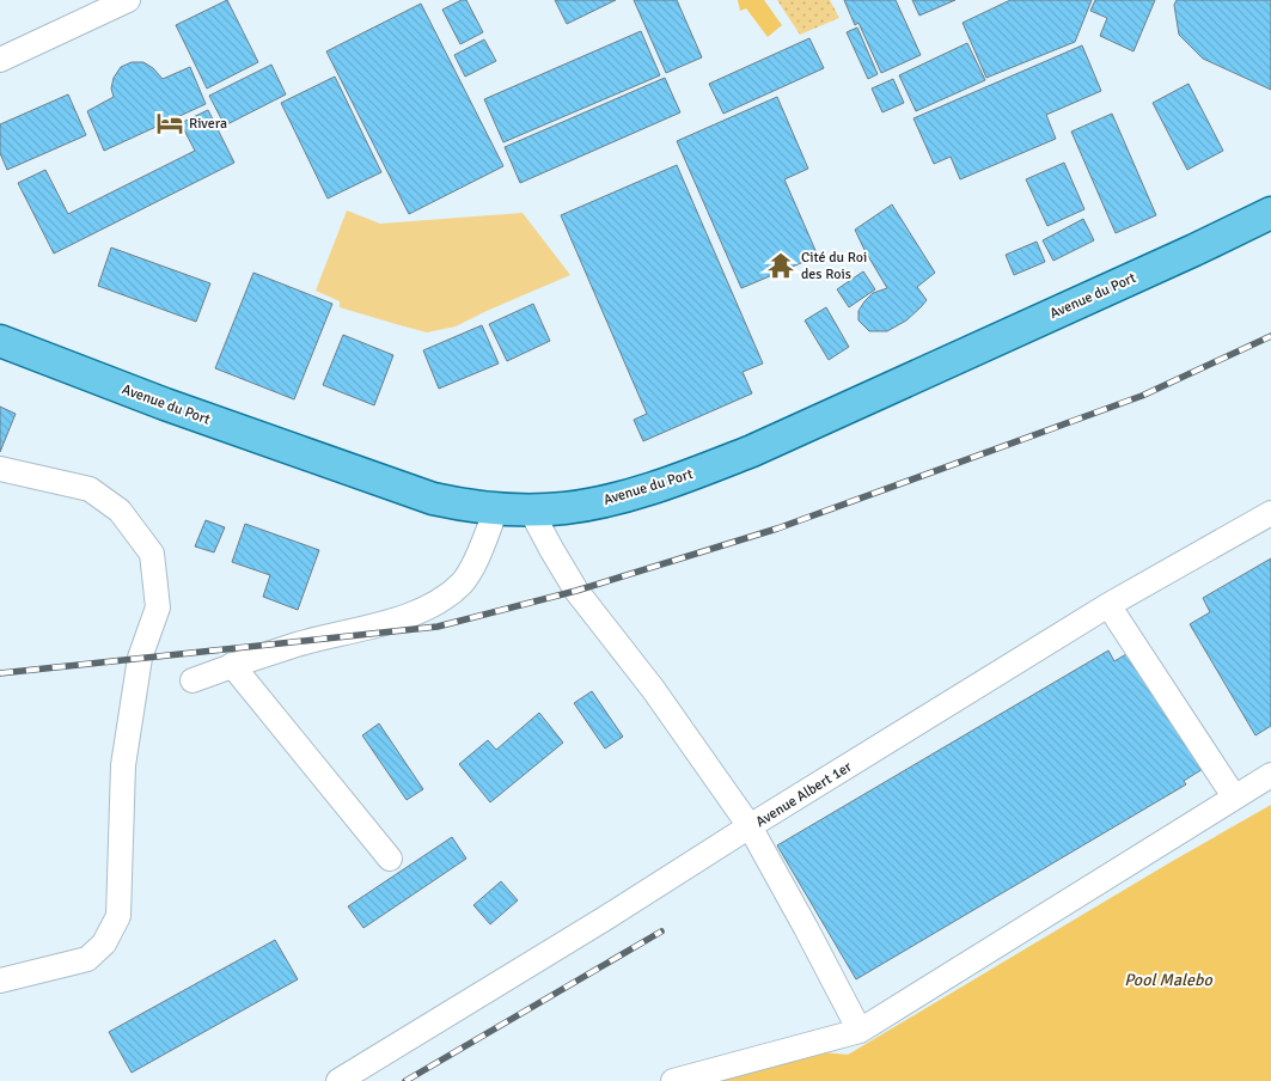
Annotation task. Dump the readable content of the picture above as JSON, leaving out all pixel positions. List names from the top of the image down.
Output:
{
  "streets": {
    "main road": ["Avenue du Port"],
    "street": ["Avenue Albert 1er"]
  },
  "water": ["Pool Malebo"],
  "places": {
    "hotel": ["Rivera"],
    "temple": ["Cité du Roi des Rois"]
  }
}
